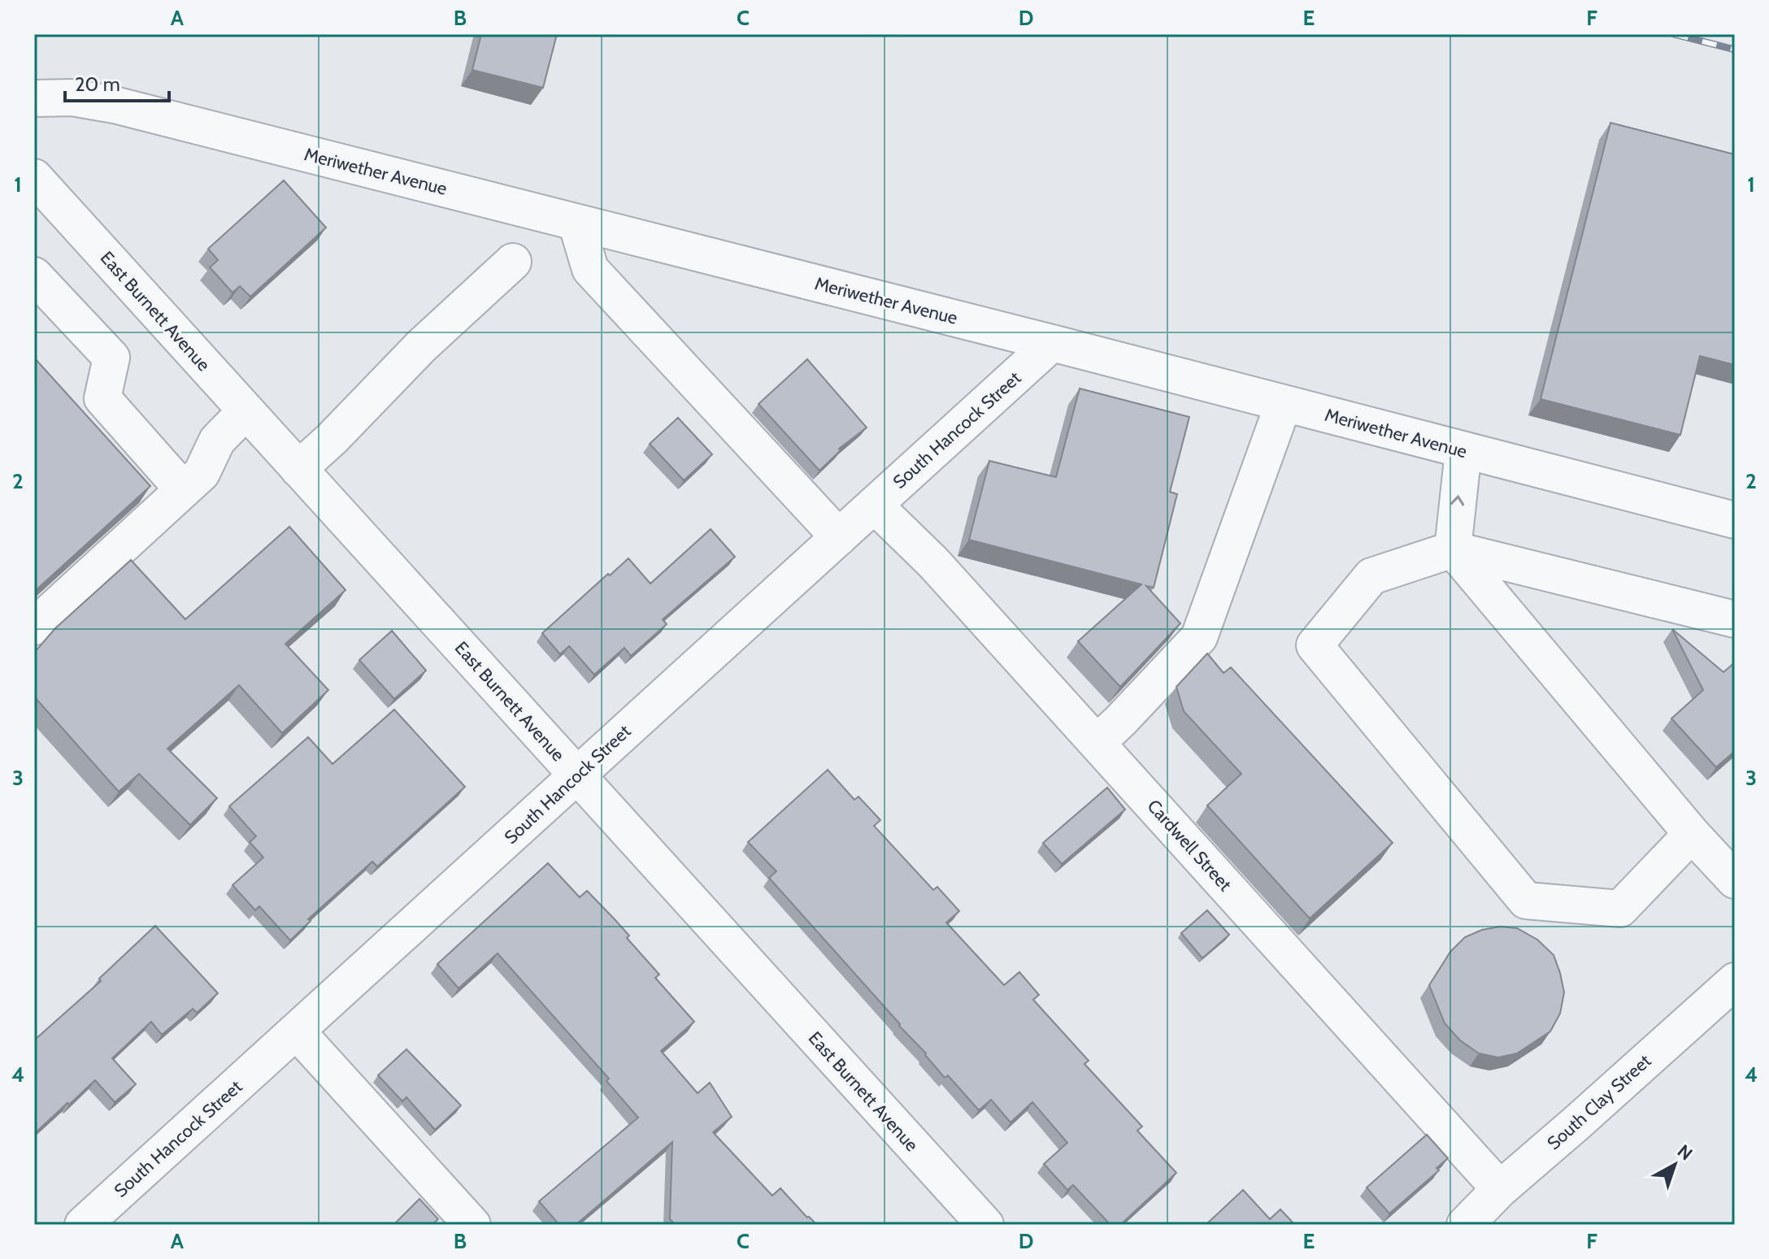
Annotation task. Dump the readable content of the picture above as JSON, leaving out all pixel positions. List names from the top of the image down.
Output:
{
  "streets": {
    "street": [
      "Meriwether Avenue",
      "East Burnett Avenue",
      "South Hancock Street",
      "Cardwell Street",
      "South Clay Street"
    ]
  },
  "crossings": [
    ["Meriwether Avenue", "South Hancock Street"],
    ["East Burnett Avenue", "South Hancock Street"],
    ["South Hancock Street", "Cardwell Street"],
    ["Cardwell Street", "South Clay Street"]
  ],
  "scale_bar": "20 m",
  "north": "top right",
  "grid": {
    "columns": [
      "A",
      "B",
      "C",
      "D",
      "E",
      "F"
    ],
    "rows": [
      "1",
      "2",
      "3",
      "4"
    ]
  }
}
